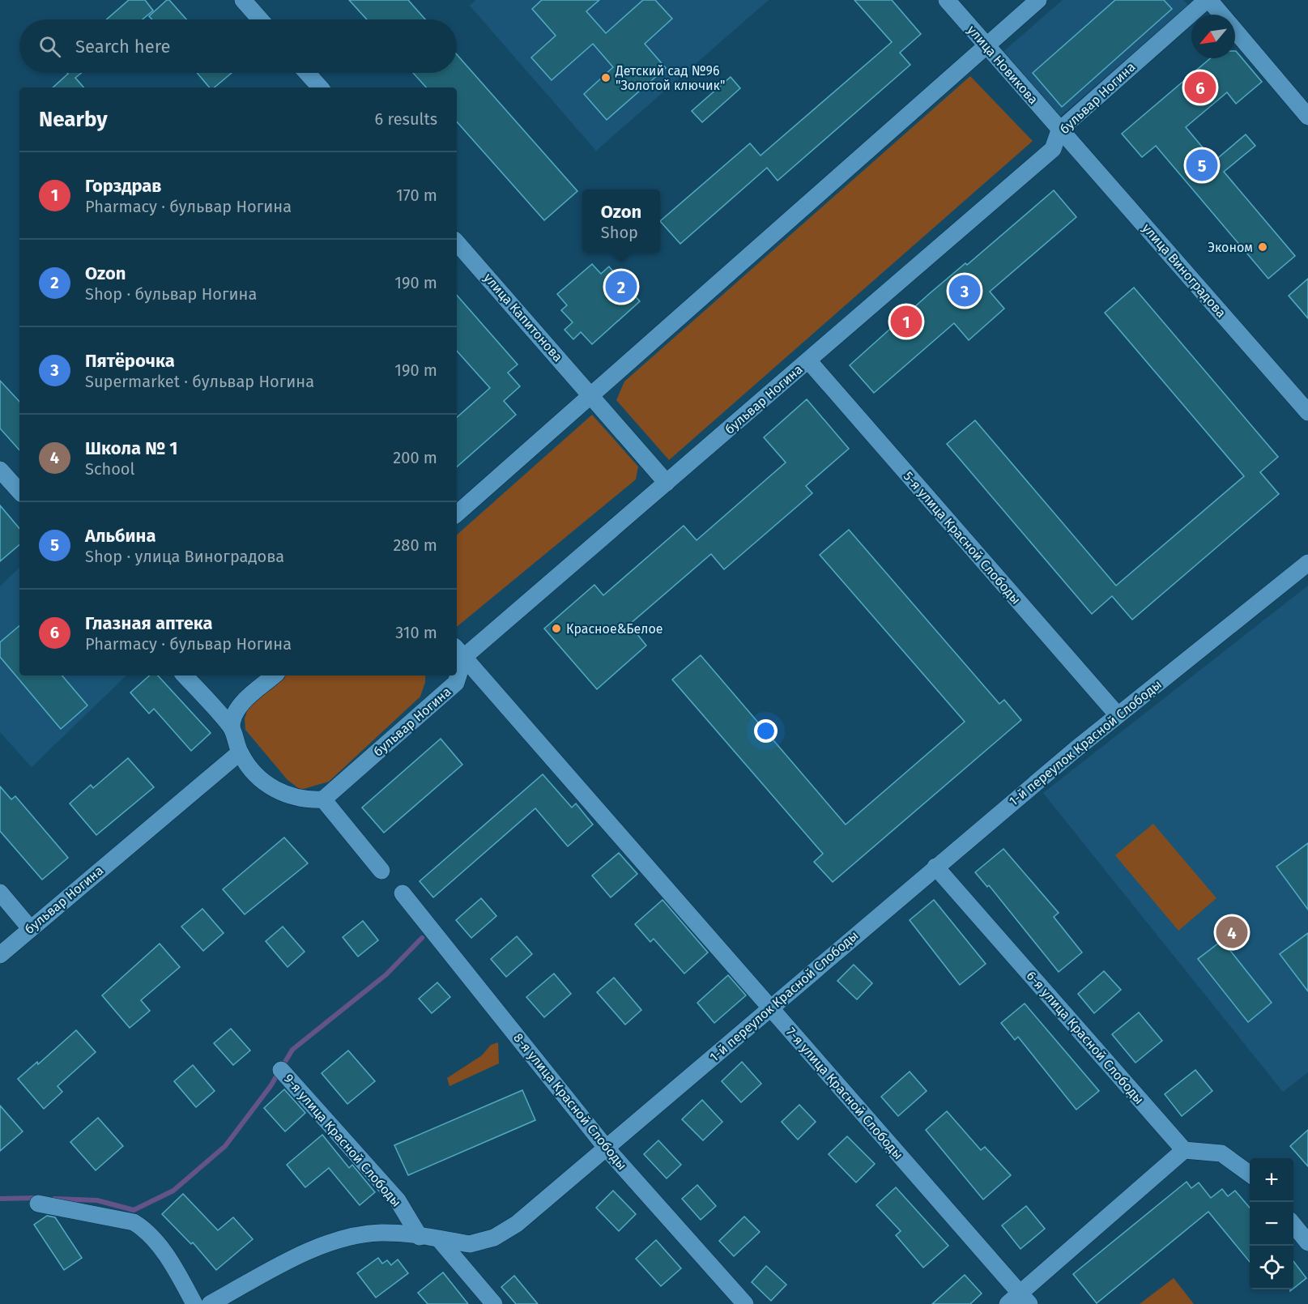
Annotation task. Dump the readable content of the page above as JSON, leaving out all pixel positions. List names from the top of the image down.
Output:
{
  "streets": {
    "street": [
      "улица Новикова",
      "бульвар Ногина",
      "улица Виноградова",
      "улица Капитонова",
      "5-я улица Красной Слободы",
      "1-й переулок Красной Слободы",
      "6-я улица Красной Слободы",
      "7-я улица Красной Слободы",
      "8-я улица Красной Слободы",
      "9-я улица Красной Слободы"
    ]
  },
  "crossings": [
    ["улица Новикова", "бульвар Ногина"],
    ["улица Новикова", "улица Виноградова"],
    ["бульвар Ногина", "улица Виноградова"],
    ["бульвар Ногина", "улица Капитонова"],
    ["бульвар Ногина", "5-я улица Красной Слободы"],
    ["бульвар Ногина", "7-я улица Красной Слободы"],
    ["5-я улица Красной Слободы", "1-й переулок Красной Слободы"],
    ["1-й переулок Красной Слободы", "6-я улица Красной Слободы"],
    ["1-й переулок Красной Слободы", "7-я улица Красной Слободы"],
    ["1-й переулок Красной Слободы", "8-я улица Красной Слободы"],
    ["1-й переулок Красной Слободы", "9-я улица Красной Слободы"]
  ],
  "places": ["Детский сад №96 \"Золотой ключик\"", "Эконом", "Красное&Белое"],
  "north": "bottom left",
  "page": {
    "search": "Search here",
    "pins": [
      "6",
      "5",
      "2",
      "3",
      "1",
      "4"
    ],
    "heading": ["Nearby", "6 results"],
    "list": [
      {
        "mark": "1",
        "name": "Горздрав",
        "note": "Pharmacy · бульвар Ногина",
        "value": "170 m"
      },
      {
        "mark": "2",
        "name": "Ozon",
        "note": "Shop · бульвар Ногина",
        "value": "190 m"
      },
      {
        "mark": "3",
        "name": "Пятёрочка",
        "note": "Supermarket · бульвар Ногина",
        "value": "190 m"
      },
      {
        "mark": "4",
        "name": "Школа № 1",
        "note": "School",
        "value": "200 m"
      },
      {
        "mark": "5",
        "name": "Альбина",
        "note": "Shop · улица Виноградова",
        "value": "280 m"
      },
      {
        "mark": "6",
        "name": "Глазная аптека",
        "note": "Pharmacy · бульвар Ногина",
        "value": "310 m"
      }
    ],
    "popup": ["Ozon", "Shop"],
    "map_buttons": ["+", "−"]
  }
}
